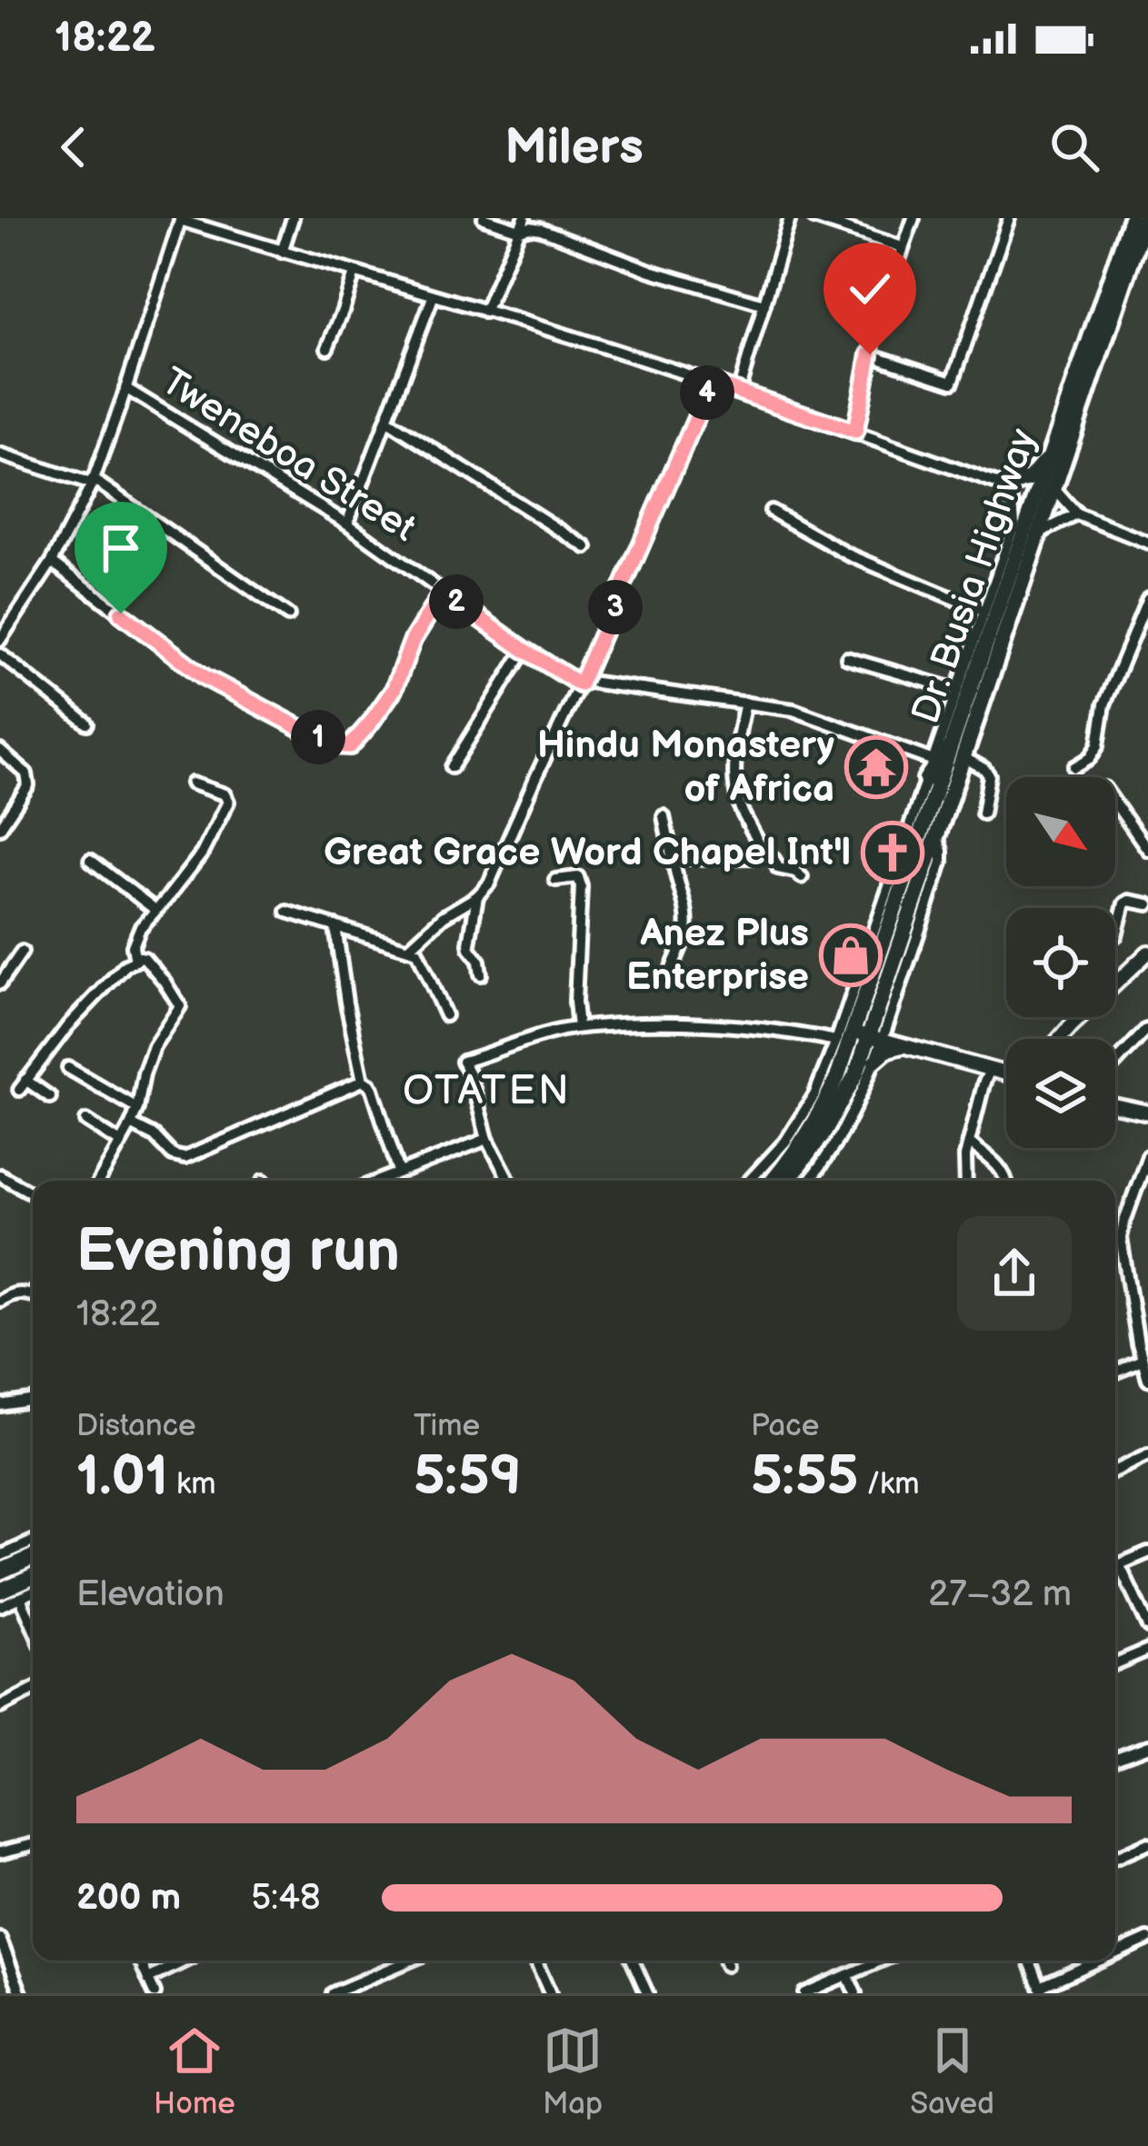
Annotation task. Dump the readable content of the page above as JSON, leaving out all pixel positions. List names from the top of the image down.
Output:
{
  "streets": {
    "highway": ["Dr. Busia Highway"],
    "street": ["Tweneboa Street"]
  },
  "districts": ["OTATEN"],
  "places": {
    "temple": ["Hindu Monastery of Africa"],
    "church": ["Great Grace Word Chapel Int'l"],
    "shop": ["Anez Plus Enterprise"]
  },
  "north": "bottom right",
  "page": {
    "status": "18:22",
    "header": "Milers",
    "pins": [
      "4",
      "2",
      "3",
      "1"
    ],
    "heading": ["Evening run", "18:22"],
    "stats": [
      ["Distance", "1.01 km"],
      ["Time", "5:59"],
      ["Pace", "5:55 /km"]
    ],
    "chart": ["Elevation", "27–32 m"],
    "list": [
      {
        "name": "200 m",
        "note": "5:48"
      }
    ],
    "tabs": ["Home", "Map", "Saved"]
  }
}
